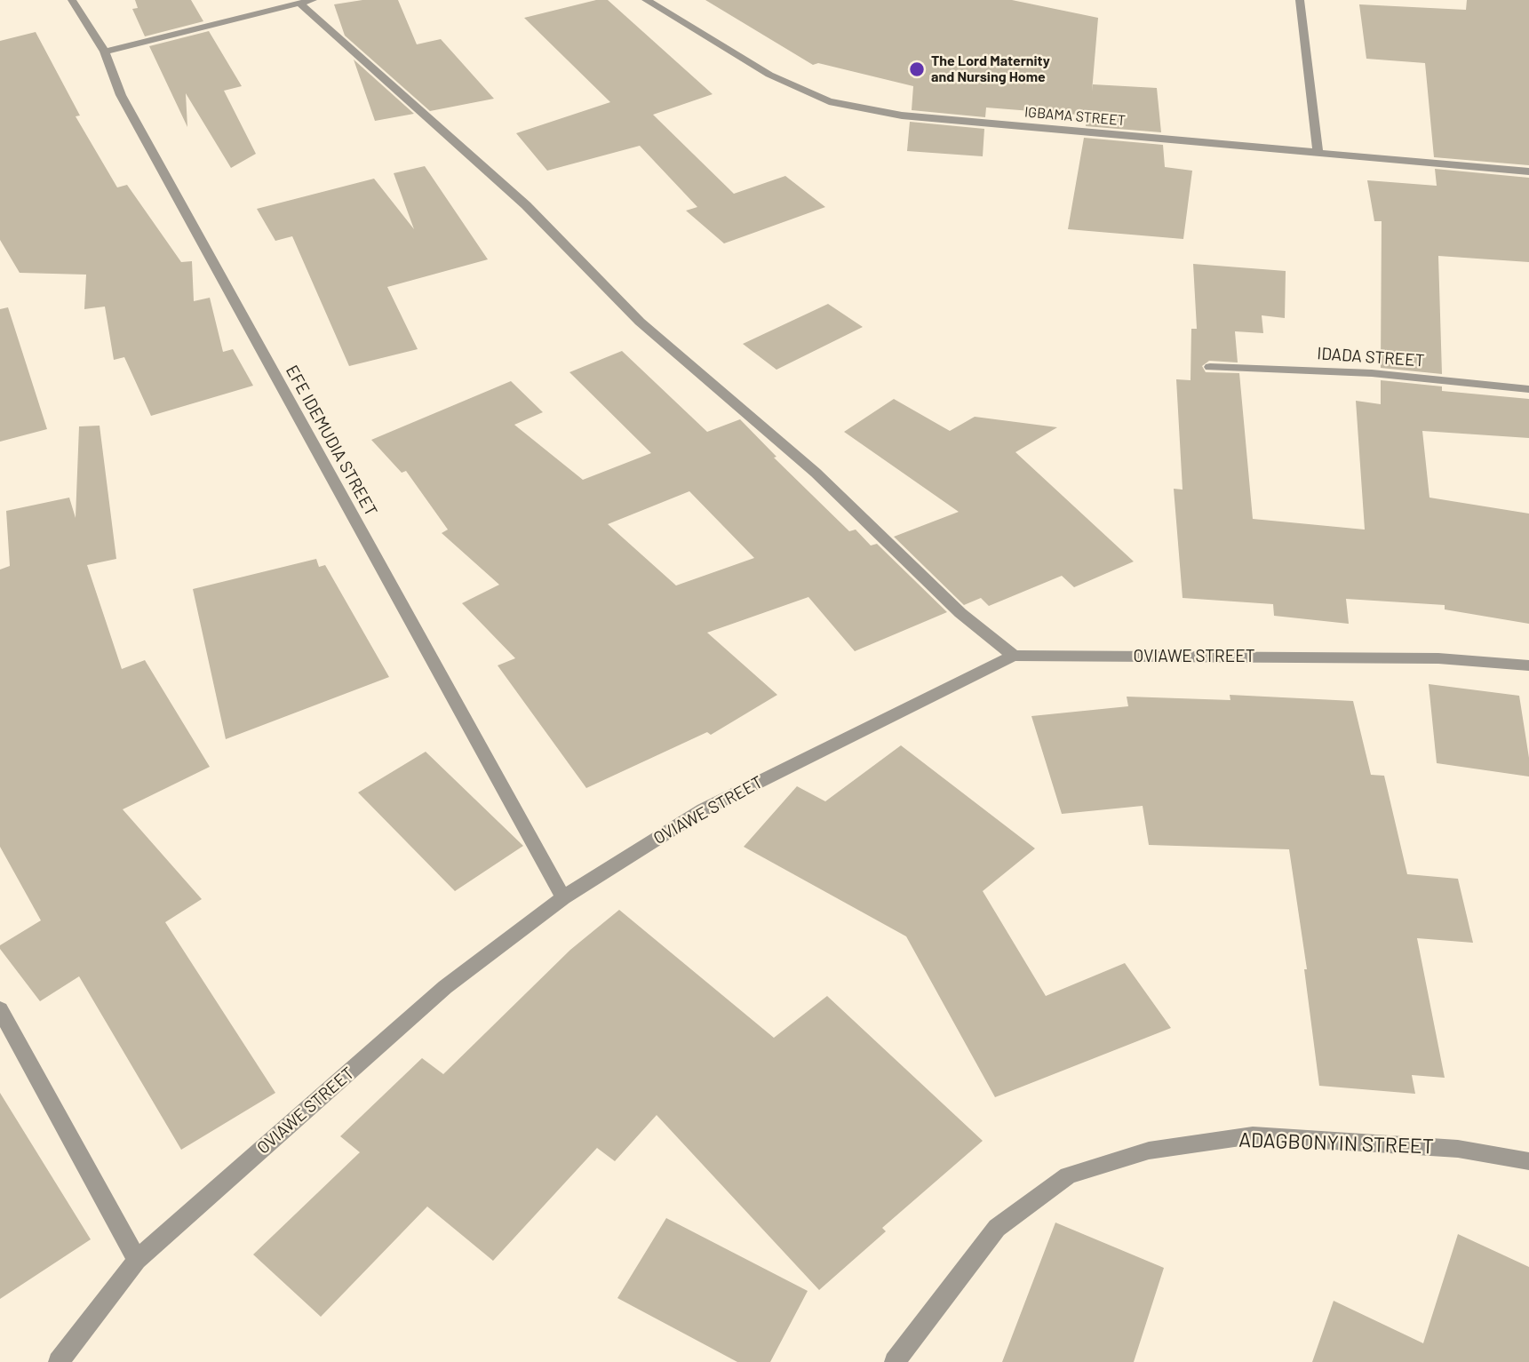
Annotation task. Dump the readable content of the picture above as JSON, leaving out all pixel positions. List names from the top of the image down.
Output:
{
  "streets": {
    "street": [
      "IGBAMA STREET",
      "IDADA STREET",
      "EFE IDEMUDIA STREET",
      "OVIAWE STREET",
      "ADAGBONYIN STREET"
    ]
  },
  "crossings": [
    ["EFE IDEMUDIA STREET", "OVIAWE STREET"]
  ],
  "places": ["The Lord Maternity and Nursing Home"]
}
